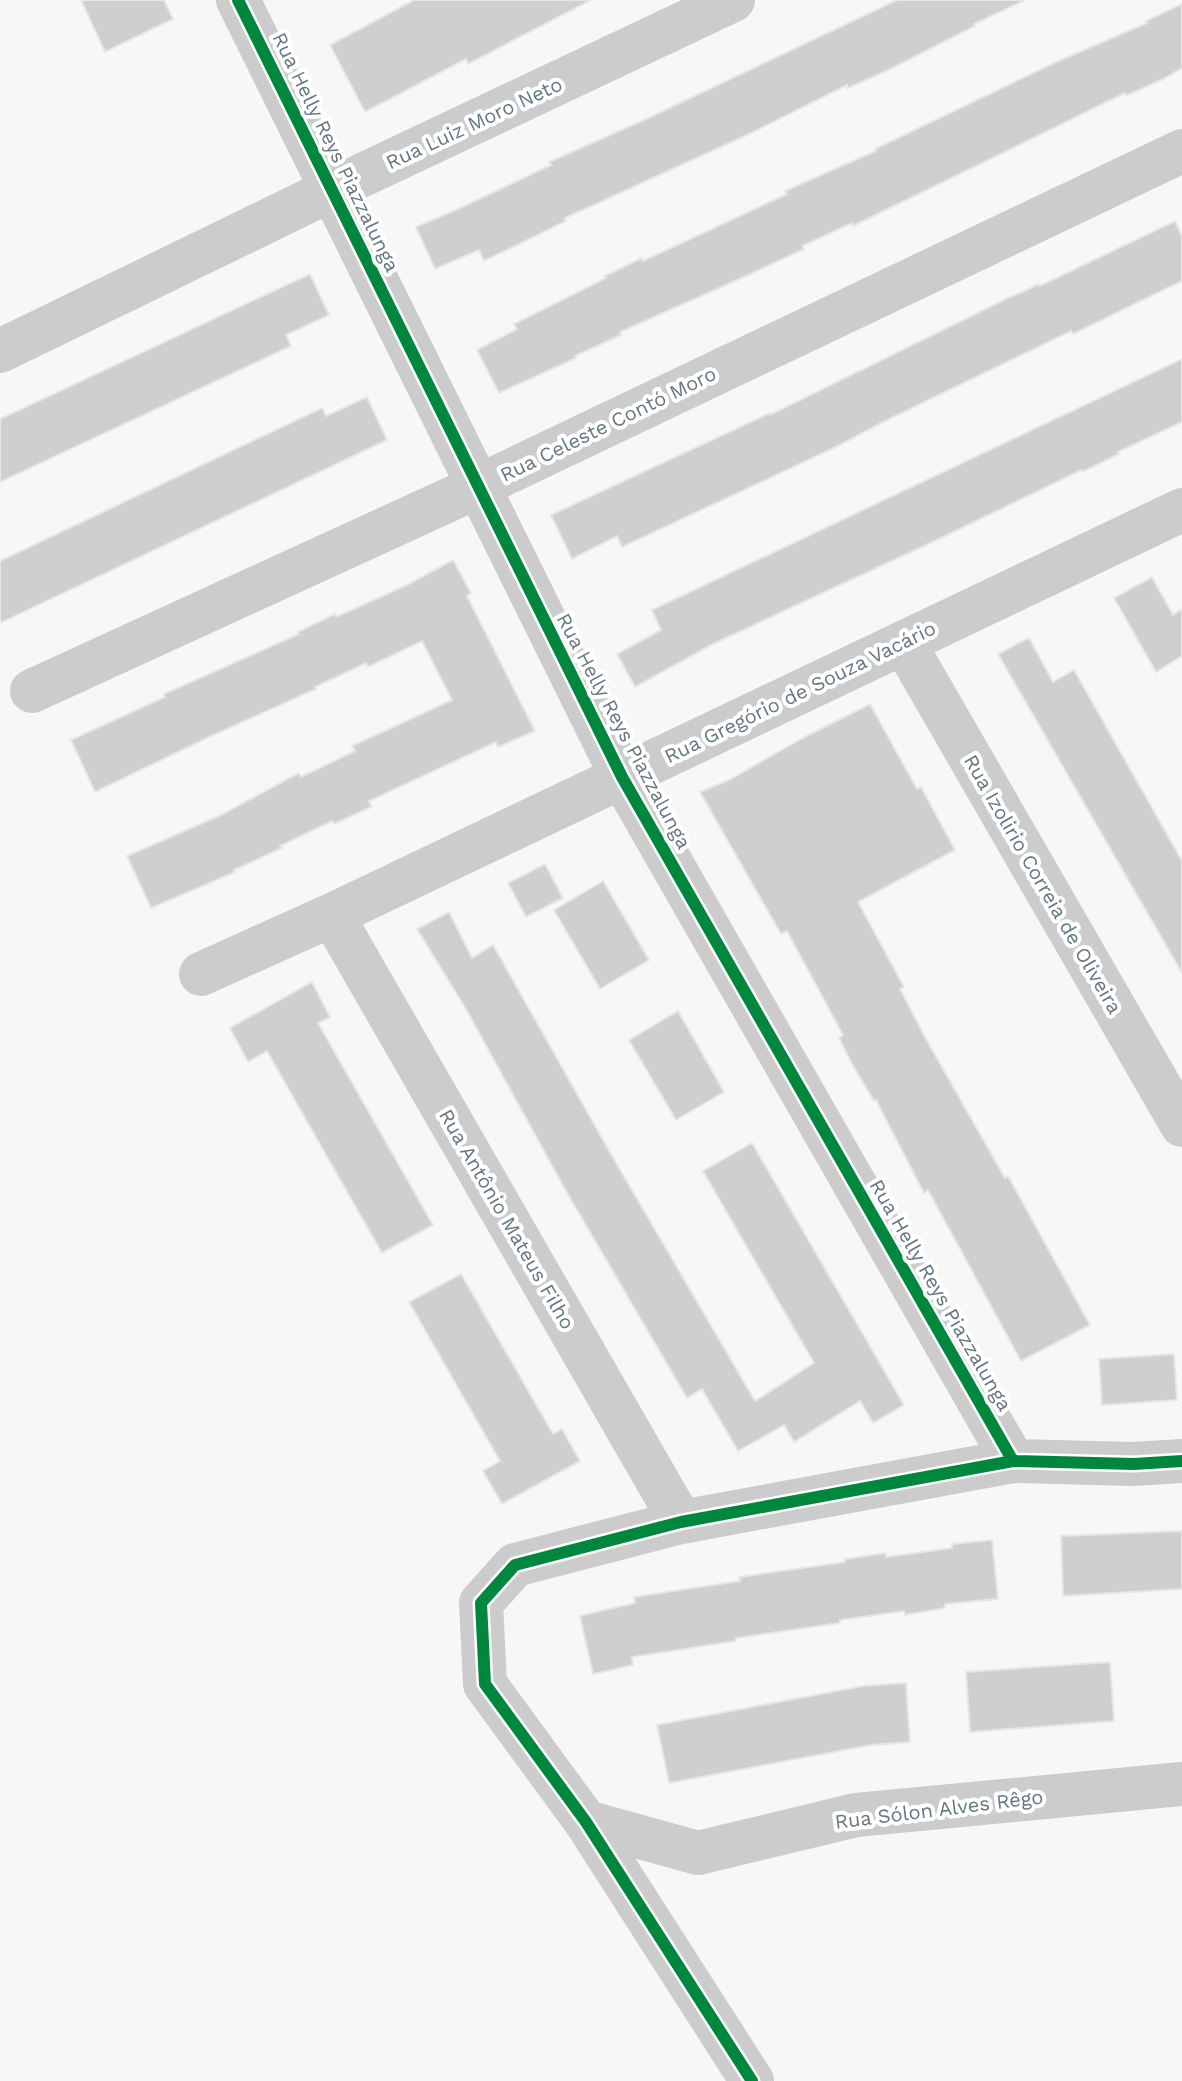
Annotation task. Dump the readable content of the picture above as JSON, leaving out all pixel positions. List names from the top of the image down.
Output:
{
  "streets": {
    "street": [
      "Rua Luiz Moro Neto",
      "Rua Helly Reys Piazzalunga",
      "Rua Celeste Contó Moro",
      "Rua Gregório de Souza Vacário",
      "Rua Izolirio Correia de Oliveira",
      "Rua Antônio Mateus Filho",
      "Rua Sólon Alves Rêgo"
    ]
  },
  "crossings": [
    ["Rua Luiz Moro Neto", "Rua Helly Reys Piazzalunga"],
    ["Rua Helly Reys Piazzalunga", "Rua Celeste Contó Moro"],
    ["Rua Helly Reys Piazzalunga", "Rua Gregório de Souza Vacário"],
    ["Rua Gregório de Souza Vacário", "Rua Izolirio Correia de Oliveira"],
    ["Rua Gregório de Souza Vacário", "Rua Antônio Mateus Filho"]
  ]
}
